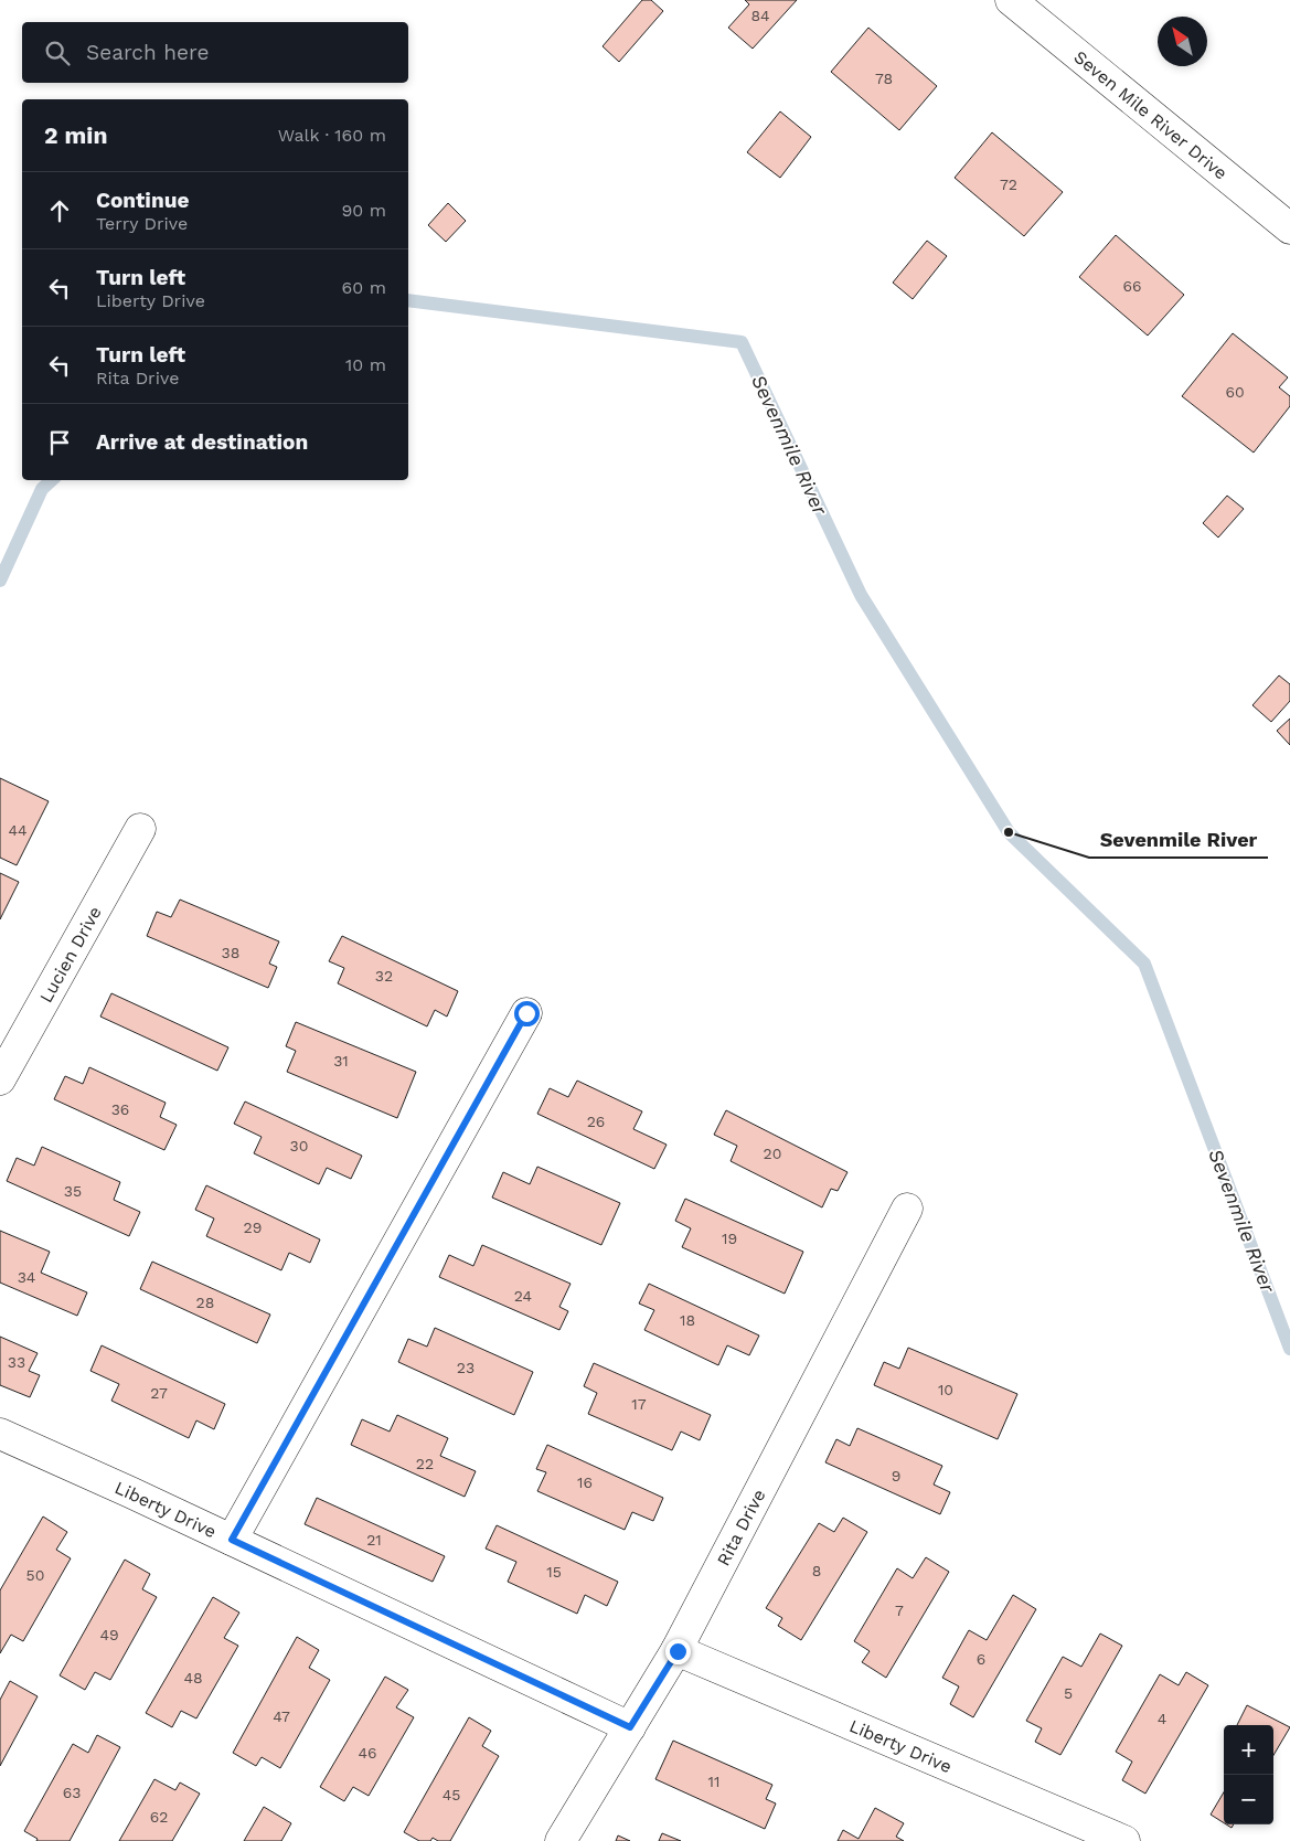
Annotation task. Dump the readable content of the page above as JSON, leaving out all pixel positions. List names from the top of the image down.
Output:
{
  "streets": {
    "street": [
      "Seven Mile River Drive",
      "Lucien Drive",
      "Liberty Drive",
      "Rita Drive"
    ]
  },
  "crossings": [
    ["Liberty Drive", "Rita Drive"]
  ],
  "water": ["Sevenmile River"],
  "places": ["Sevenmile River"],
  "house_numbers": [
    "84",
    "78",
    "72",
    "66",
    "60",
    "44",
    "38",
    "32",
    "31",
    "36",
    "26",
    "30",
    "20",
    "35",
    "29",
    "19",
    "34",
    "24",
    "28",
    "18",
    "33",
    "23",
    "10",
    "27",
    "17",
    "22",
    "9",
    "16",
    "21",
    "8",
    "15",
    "50",
    "7",
    "49",
    "6",
    "48",
    "5",
    "47",
    "4",
    "46",
    "11",
    "63",
    "45",
    "62"
  ],
  "north": "top left",
  "page": {
    "search": "Search here",
    "heading": ["2 min", "Walk · 160 m"],
    "list": [
      ["Continue", "Terry Drive", "90 m"],
      ["Turn left", "Liberty Drive", "60 m"],
      ["Turn left", "Rita Drive", "10 m"],
      "Arrive at destination"
    ],
    "map_buttons": ["+", "−"]
  }
}
